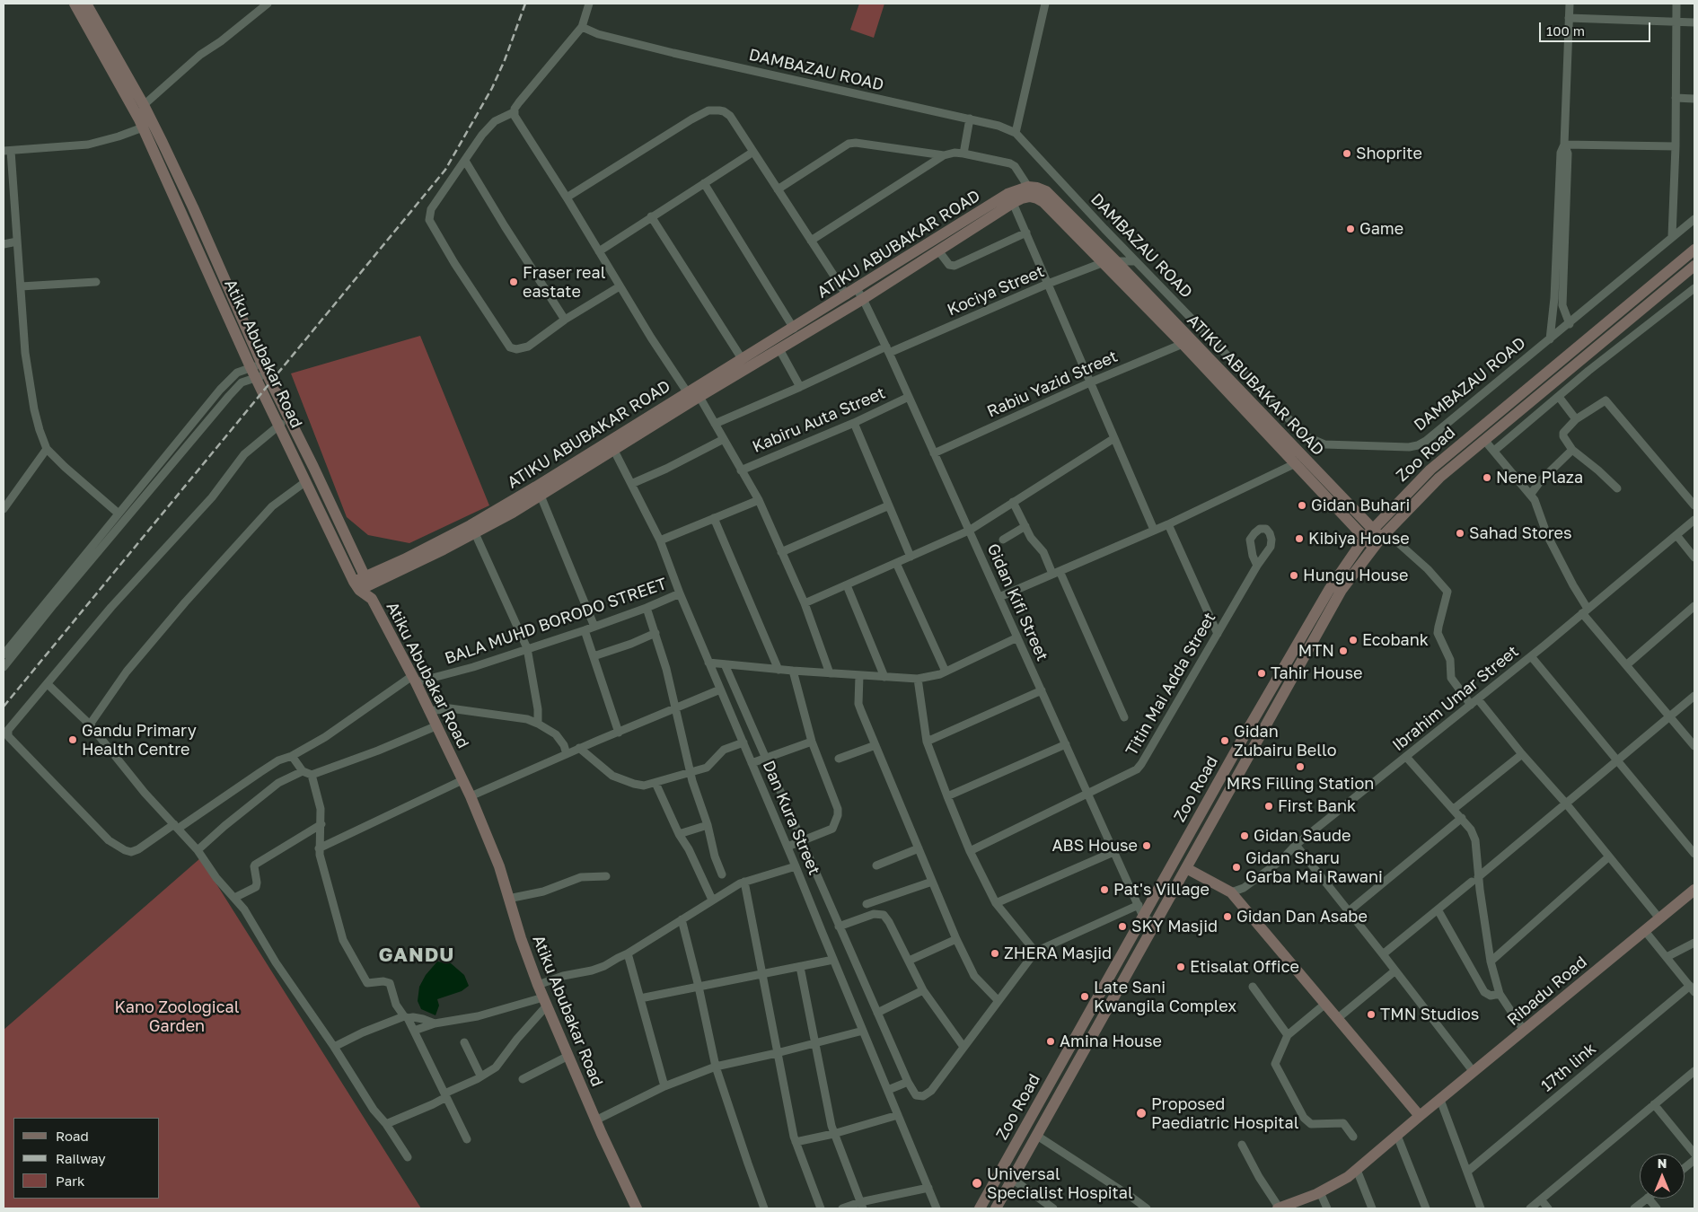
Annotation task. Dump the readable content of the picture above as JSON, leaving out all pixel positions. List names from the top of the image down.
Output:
{
  "streets": {
    "street": [
      "DAMBAZAU ROAD",
      "ATIKU ABUBAKAR ROAD",
      "Kociya Street",
      "Atiku Abubakar Road",
      "Rabiu Yazid Street",
      "Kabiru Auta Street",
      "Zoo Road",
      "Gidan Kifi Street",
      "BALA MUHD BORODO STREET",
      "Titin Mai Adda Street",
      "Ibrahim Umar Street",
      "Dan Kura Street",
      "Ribadu Road",
      "17th link"
    ]
  },
  "crossings": [
    ["DAMBAZAU ROAD", "Kociya Street"],
    ["ATIKU ABUBAKAR ROAD", "Kociya Street"],
    ["ATIKU ABUBAKAR ROAD", "Atiku Abubakar Road"],
    ["ATIKU ABUBAKAR ROAD", "Zoo Road"],
    ["ATIKU ABUBAKAR ROAD", "Gidan Kifi Street"],
    ["ATIKU ABUBAKAR ROAD", "Dan Kura Street"],
    ["Kociya Street", "Gidan Kifi Street"],
    ["Atiku Abubakar Road", "BALA MUHD BORODO STREET"],
    ["Rabiu Yazid Street", "Gidan Kifi Street"],
    ["Kabiru Auta Street", "Gidan Kifi Street"],
    ["Zoo Road", "Gidan Kifi Street"],
    ["Gidan Kifi Street", "Titin Mai Adda Street"],
    ["BALA MUHD BORODO STREET", "Dan Kura Street"]
  ],
  "districts": ["GANDU"],
  "parks": ["Kano Zoological Garden"],
  "places": [
    "Shoprite",
    "Game",
    "Fraser real eastate",
    "Nene Plaza",
    "Gidan Buhari",
    "Sahad Stores",
    "Kibiya House",
    "Hungu House",
    "Ecobank",
    "MTN",
    "Tahir House",
    "Gandu Primary Health Centre",
    "Gidan Zubairu Bello",
    "MRS Filling Station",
    "First Bank",
    "Gidan Saude",
    "ABS House",
    "Gidan Sharu Garba Mai Rawani",
    "Pat's Village",
    "Gidan Dan Asabe",
    "SKY Masjid",
    "ZHERA Masjid",
    "Etisalat Office",
    "Late Sani Kwangila Complex",
    "TMN Studios",
    "Amina House",
    "Proposed Paediatric Hospital",
    "Universal Specialist Hospital"
  ],
  "legend": ["Road", "Railway", "Park"],
  "scale_bar": "100 m",
  "north": "top"
}
